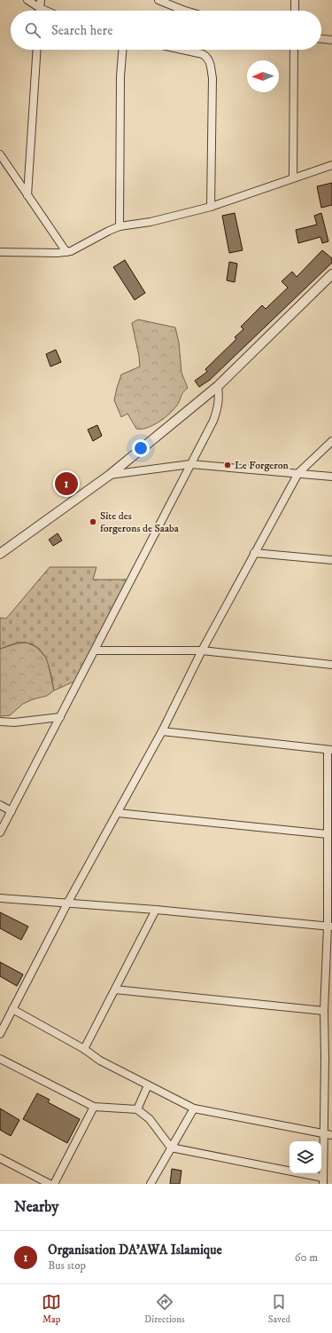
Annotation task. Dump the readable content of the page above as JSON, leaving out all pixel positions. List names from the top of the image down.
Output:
{
  "places": ["Le Forgeron", "Site des forgerons de Saaba"],
  "north": "left",
  "page": {
    "search": "Search here",
    "pins": "1",
    "heading": "Nearby",
    "list": [
      {
        "mark": "1",
        "name": "Organisation DA'AWA Islamique",
        "note": "Bus stop",
        "value": "60 m"
      }
    ],
    "nav": ["Map", "Directions", "Saved"]
  }
}
